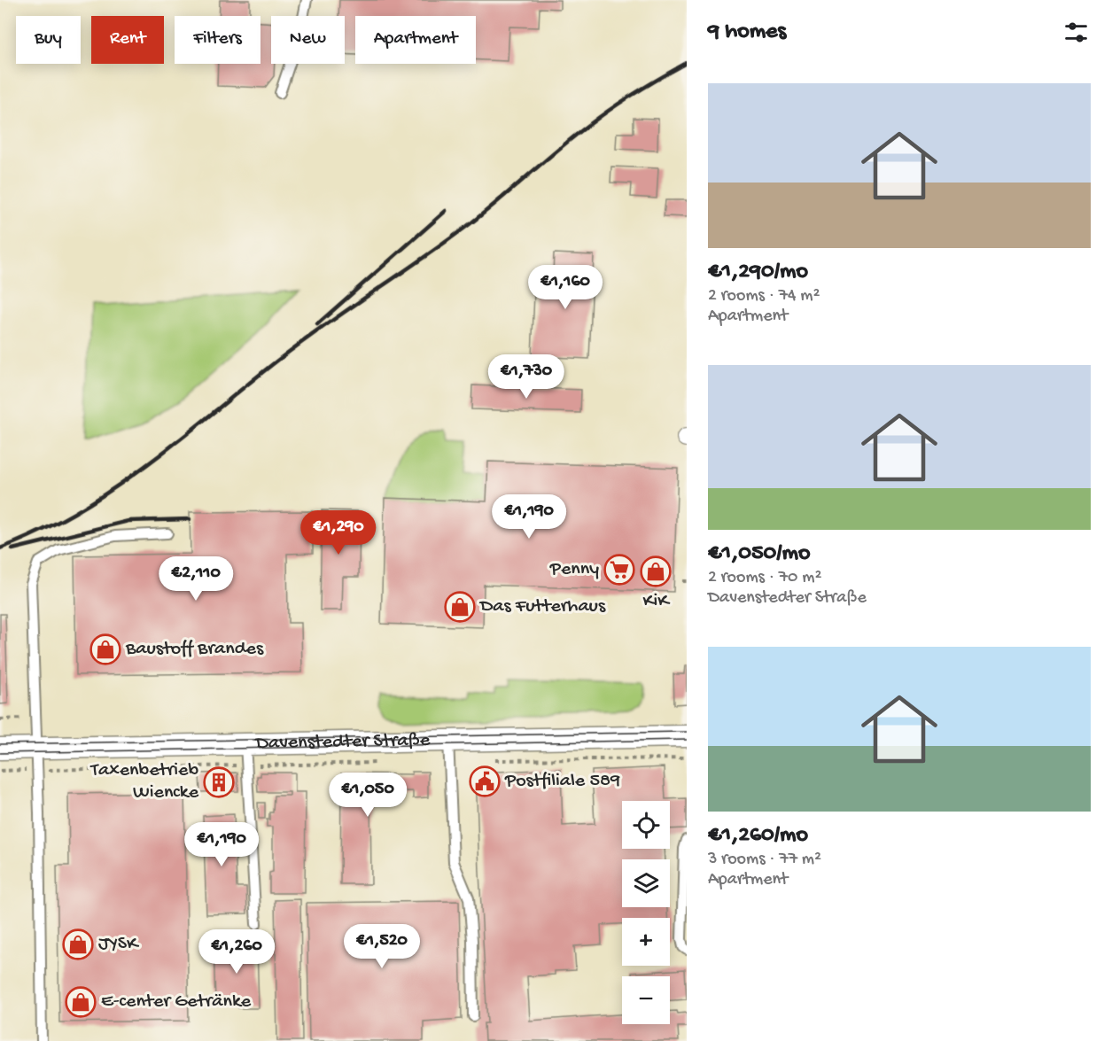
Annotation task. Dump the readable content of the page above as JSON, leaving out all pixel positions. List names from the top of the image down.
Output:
{
  "streets": {
    "street": ["Davenstedter Straße"]
  },
  "places": {
    "supermarket": ["Penny"],
    "shop": [
      "KiK",
      "Das Futterhaus",
      "Baustoff Brandes",
      "JYSK",
      "E-center Getränke"
    ],
    "public building": ["Postfiliale 589"],
    "building": ["Taxenbetrieb Wiencke"]
  },
  "page": {
    "heading": "9 homes",
    "chip": [
      "Buy",
      "Rent",
      "Filters",
      "New",
      "Apartment"
    ],
    "list": [
      {
        "name": "€1,290/mo",
        "note": "2 rooms · 74 m² · Apartment"
      },
      {
        "name": "€1,050/mo",
        "note": "2 rooms · 70 m² · Davenstedter Straße"
      },
      {
        "name": "€1,260/mo",
        "note": "3 rooms · 77 m² · Apartment"
      }
    ],
    "price": [
      "€1,160",
      "€1,730",
      "€1,190",
      "€1,290",
      "€2,110",
      "€1,050",
      "€1,190",
      "€1,520",
      "€1,260"
    ],
    "map_buttons": ["+", "−"]
  }
}
